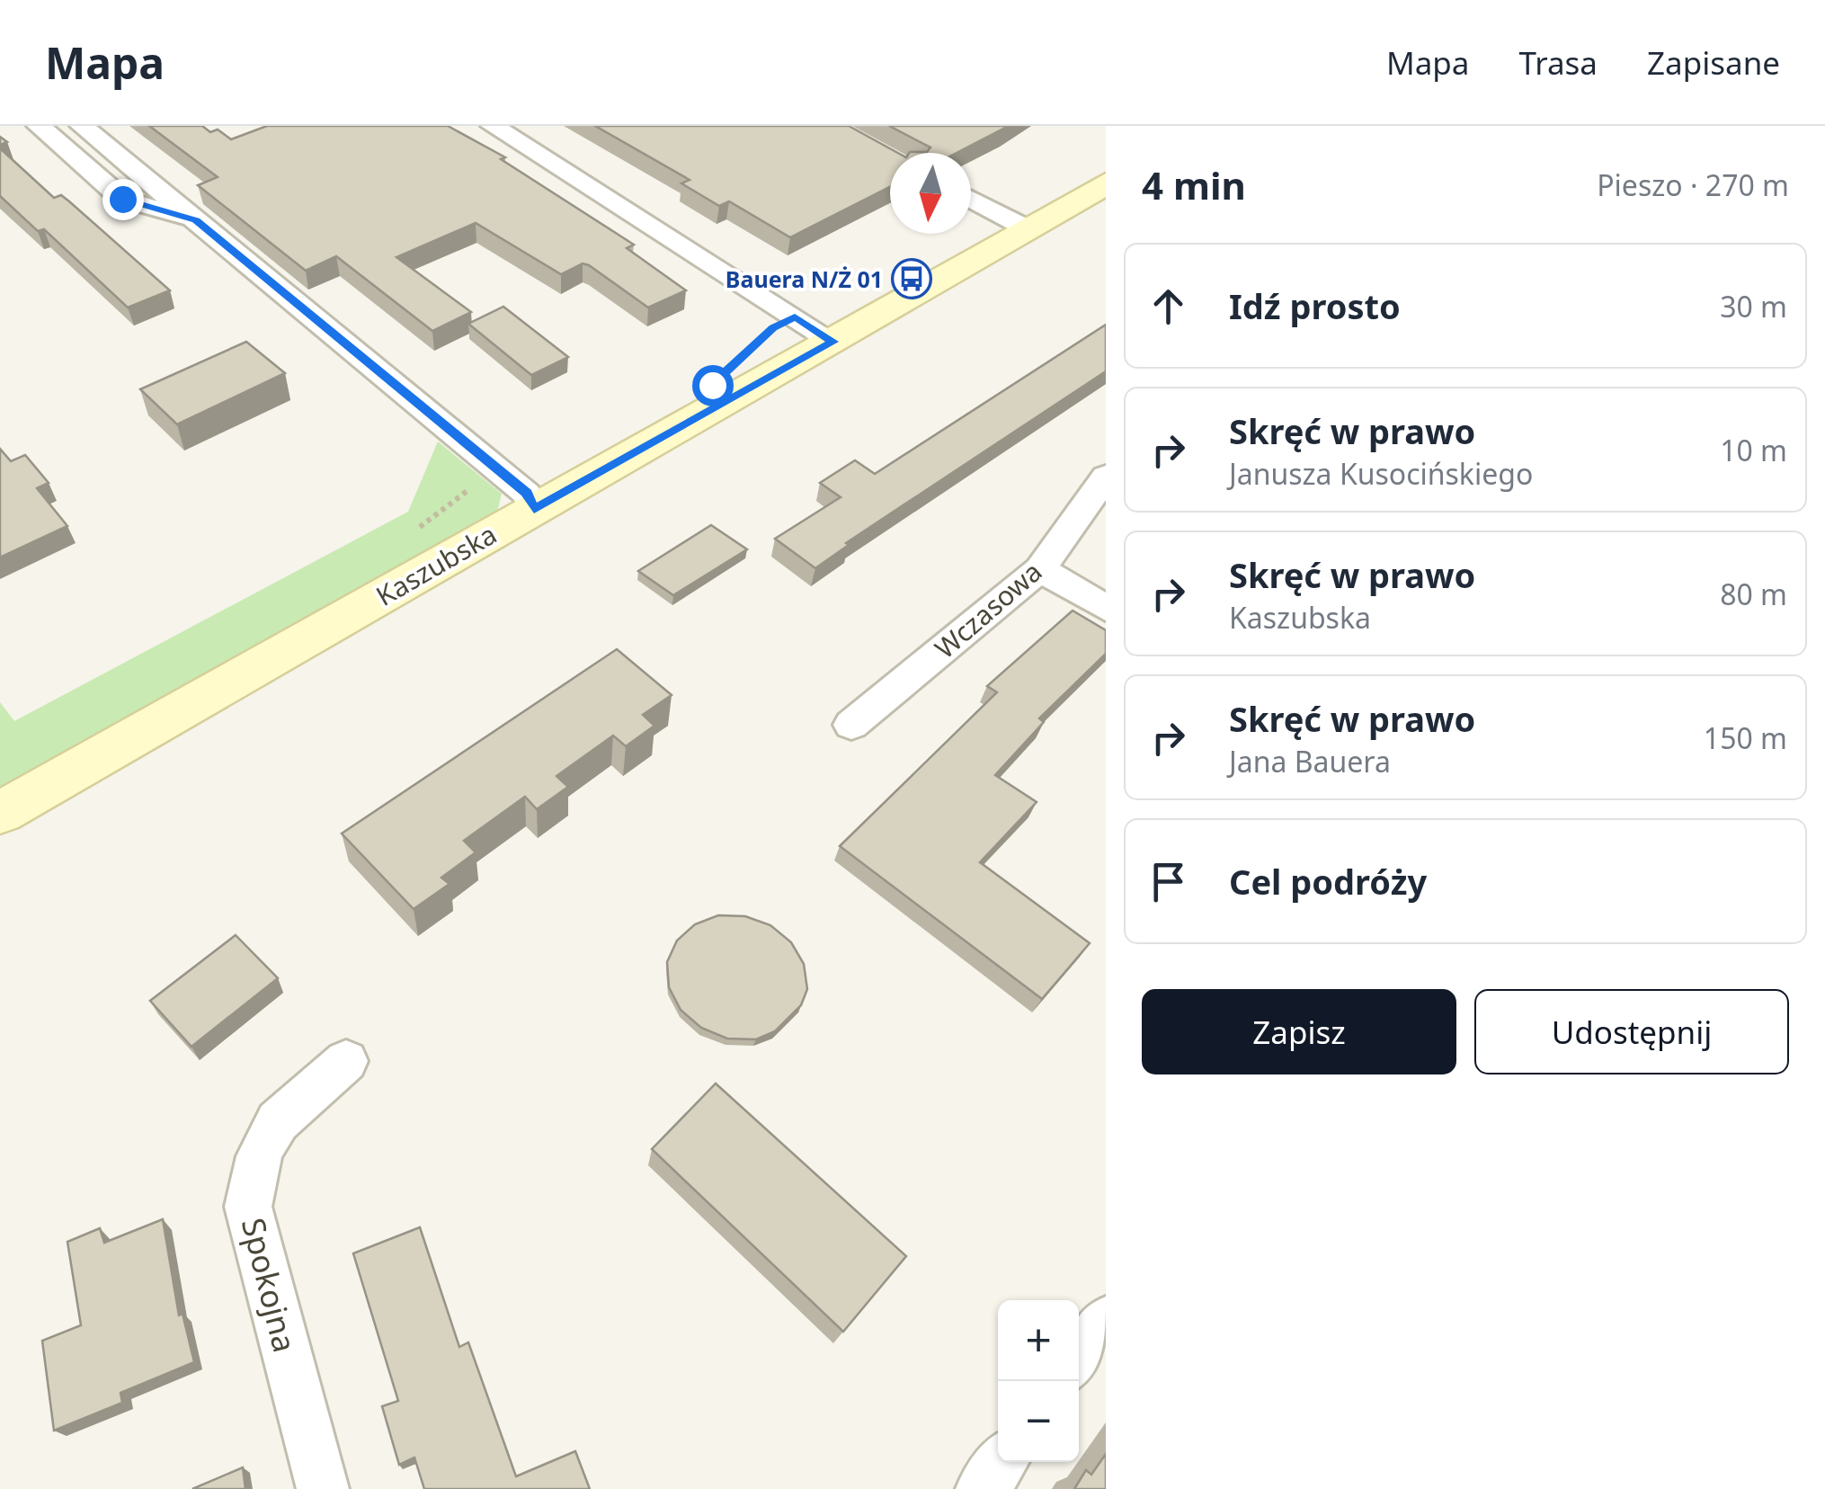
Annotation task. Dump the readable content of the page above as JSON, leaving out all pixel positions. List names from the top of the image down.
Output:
{
  "streets": {
    "main road": ["Kaszubska"],
    "street": ["Wczasowa", "Spokojna"]
  },
  "places": {
    "bus stop": ["Bauera N/Ż 01"]
  },
  "north": "bottom",
  "page": {
    "header": "Mapa",
    "nav": ["Mapa", "Trasa", "Zapisane"],
    "heading": ["4 min", "Pieszo · 270 m"],
    "list": [
      ["Idź prosto", "30 m"],
      ["Skręć w prawo", "Janusza Kusocińskiego", "10 m"],
      ["Skręć w prawo", "Kaszubska", "80 m"],
      ["Skręć w prawo", "Jana Bauera", "150 m"],
      "Cel podróży"
    ],
    "buttons": ["Zapisz", "Udostępnij"],
    "map_buttons": ["+", "−"]
  }
}
